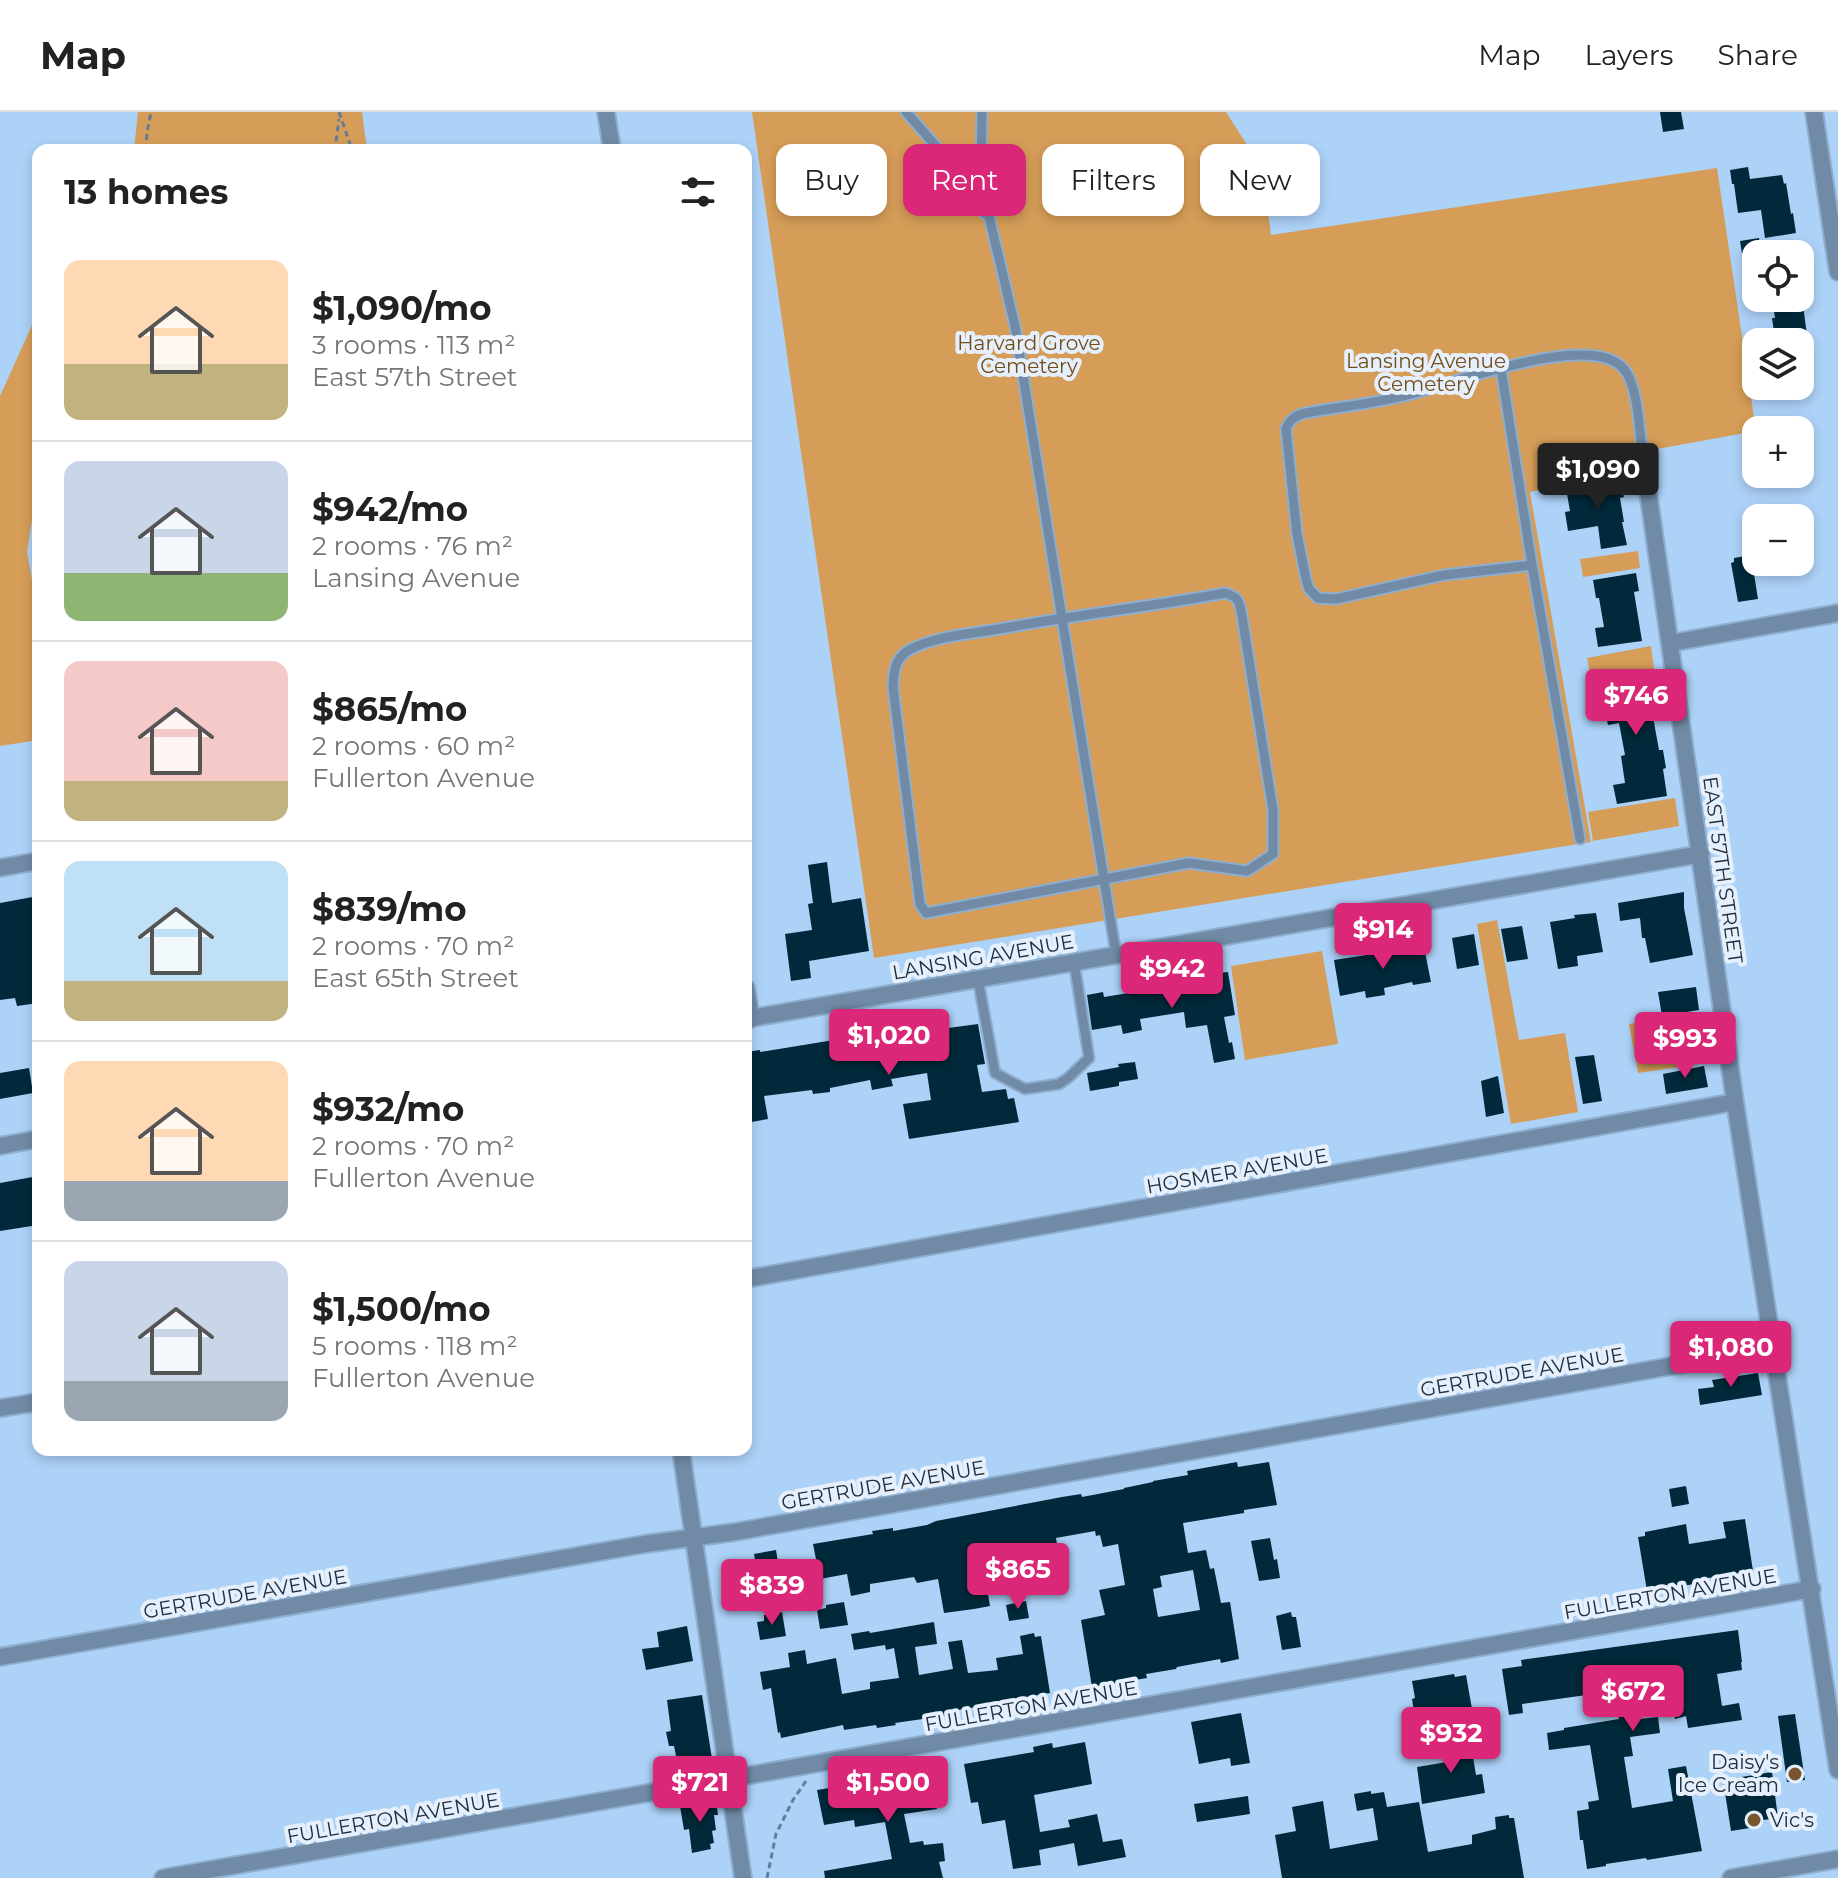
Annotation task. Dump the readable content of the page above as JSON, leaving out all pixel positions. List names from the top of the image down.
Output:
{
  "streets": {
    "street": [
      "EAST 57TH STREET",
      "LANSING AVENUE",
      "HOSMER AVENUE",
      "GERTRUDE AVENUE",
      "FULLERTON AVENUE"
    ]
  },
  "crossings": [
    ["EAST 57TH STREET", "LANSING AVENUE"],
    ["EAST 57TH STREET", "HOSMER AVENUE"],
    ["EAST 57TH STREET", "GERTRUDE AVENUE"],
    ["EAST 57TH STREET", "FULLERTON AVENUE"]
  ],
  "parks": ["Harvard Grove Cemetery", "Lansing Avenue Cemetery"],
  "places": ["Daisy's Ice Cream", "Vic's"],
  "page": {
    "header": "Map",
    "nav": ["Map", "Layers", "Share"],
    "chip": [
      "Buy",
      "Rent",
      "Filters",
      "New"
    ],
    "heading": "13 homes",
    "map_buttons": ["+", "−"],
    "list": [
      {
        "name": "$1,090/mo",
        "note": "3 rooms · 113 m² · East 57th Street"
      },
      {
        "name": "$942/mo",
        "note": "2 rooms · 76 m² · Lansing Avenue"
      },
      {
        "name": "$865/mo",
        "note": "2 rooms · 60 m² · Fullerton Avenue"
      },
      {
        "name": "$839/mo",
        "note": "2 rooms · 70 m² · East 65th Street"
      },
      {
        "name": "$932/mo",
        "note": "2 rooms · 70 m² · Fullerton Avenue"
      },
      {
        "name": "$1,500/mo",
        "note": "5 rooms · 118 m² · Fullerton Avenue"
      }
    ],
    "price": [
      "$1,090",
      "$746",
      "$914",
      "$942",
      "$1,020",
      "$993",
      "$1,080",
      "$865",
      "$839",
      "$672",
      "$932",
      "$721",
      "$1,500"
    ]
  }
}
